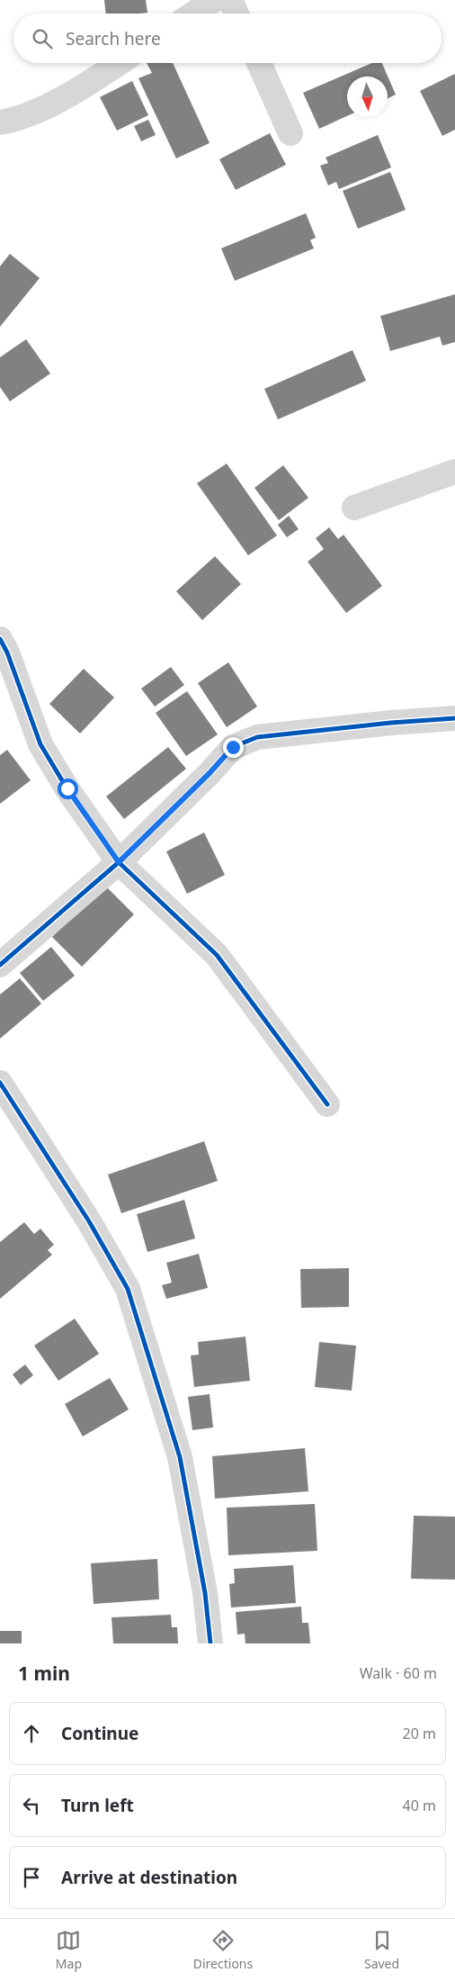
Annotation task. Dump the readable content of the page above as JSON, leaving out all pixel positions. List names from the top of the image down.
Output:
{
  "north": "bottom",
  "page": {
    "search": "Search here",
    "heading": ["1 min", "Walk · 60 m"],
    "list": [
      ["Continue", "20 m"],
      ["Turn left", "40 m"],
      "Arrive at destination"
    ],
    "nav": ["Map", "Directions", "Saved"]
  }
}
